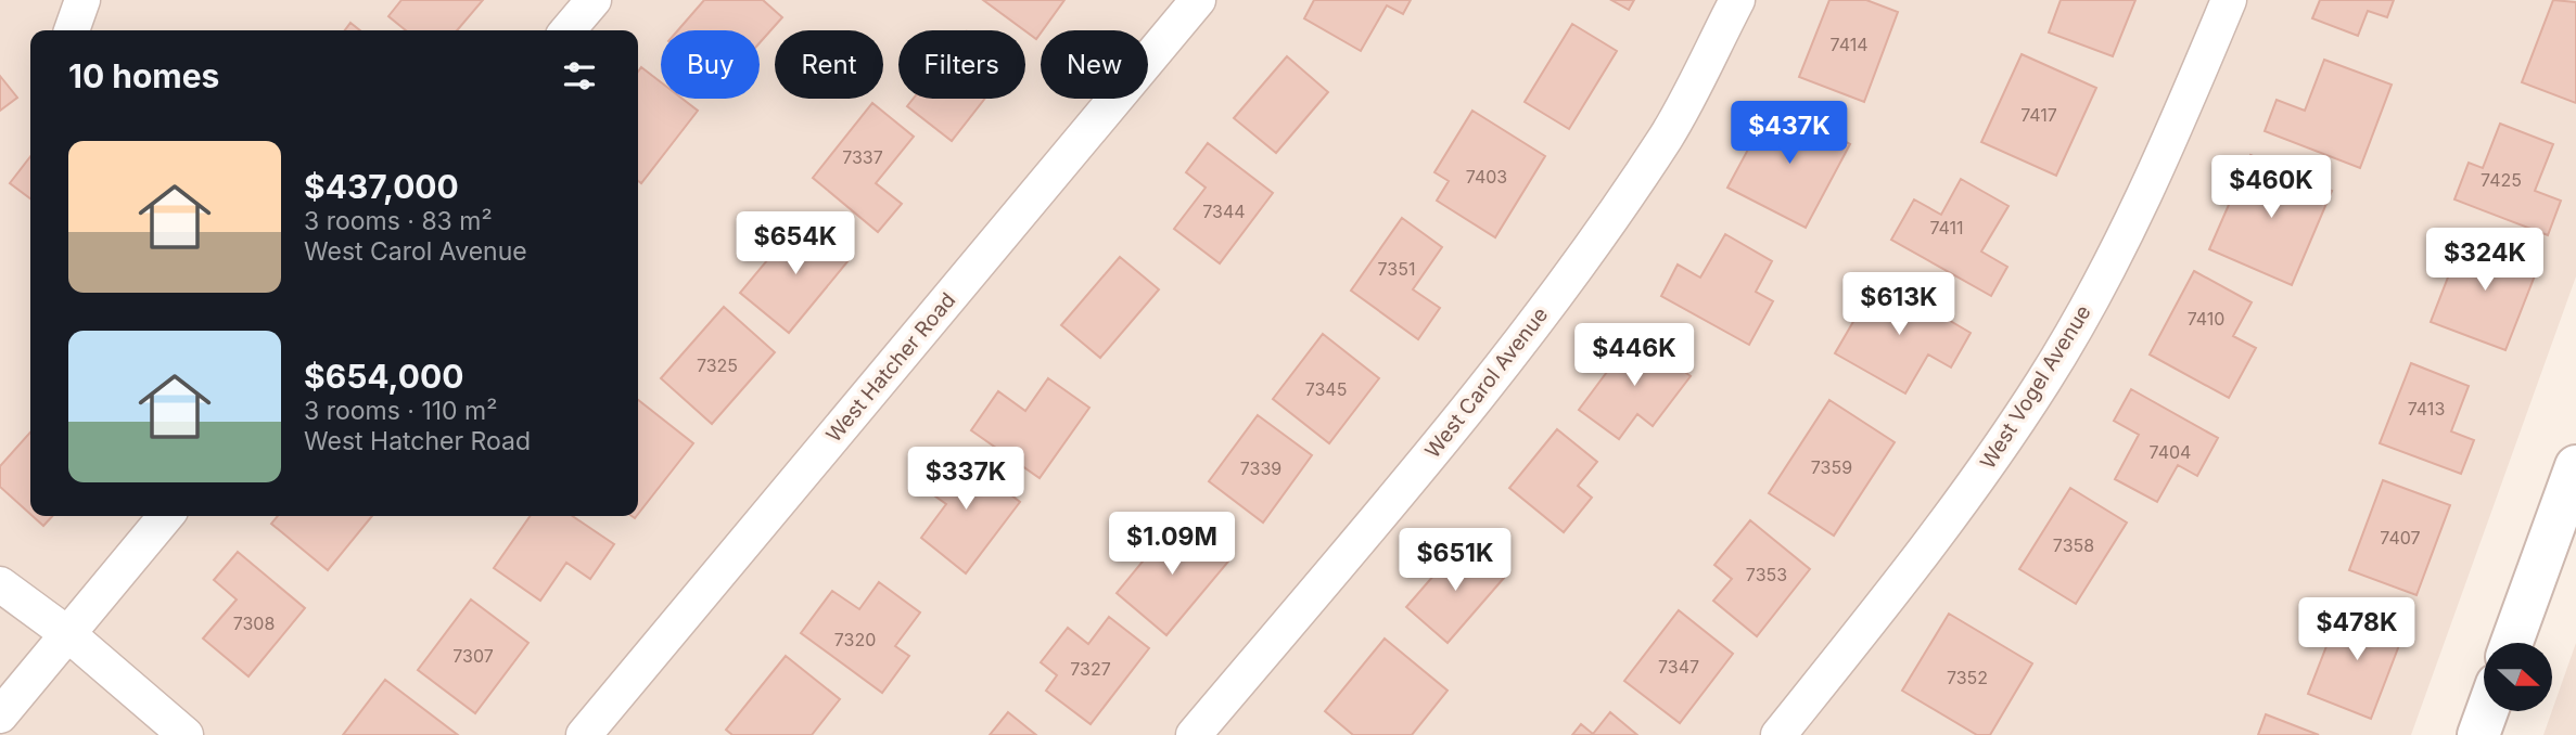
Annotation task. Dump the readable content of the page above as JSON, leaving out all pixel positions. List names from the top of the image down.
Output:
{
  "streets": {
    "street": ["West Hatcher Road", "West Carol Avenue", "West Vogel Avenue"]
  },
  "house_numbers": [
    "7414",
    "7417",
    "7337",
    "7403",
    "7425",
    "7344",
    "7411",
    "7351",
    "7410",
    "7325",
    "7345",
    "7413",
    "7404",
    "7359",
    "7339",
    "7407",
    "7358",
    "7353",
    "7308",
    "7320",
    "7307",
    "7347",
    "7327",
    "7352"
  ],
  "north": "right",
  "page": {
    "chip": [
      "Buy",
      "Rent",
      "Filters",
      "New"
    ],
    "heading": "10 homes",
    "price": [
      "$437K",
      "$460K",
      "$654K",
      "$324K",
      "$613K",
      "$446K",
      "$337K",
      "$1.09M",
      "$651K",
      "$478K"
    ],
    "list": [
      {
        "name": "$437,000",
        "note": "3 rooms · 83 m² · West Carol Avenue"
      },
      {
        "name": "$654,000",
        "note": "3 rooms · 110 m² · West Hatcher Road"
      }
    ]
  }
}
